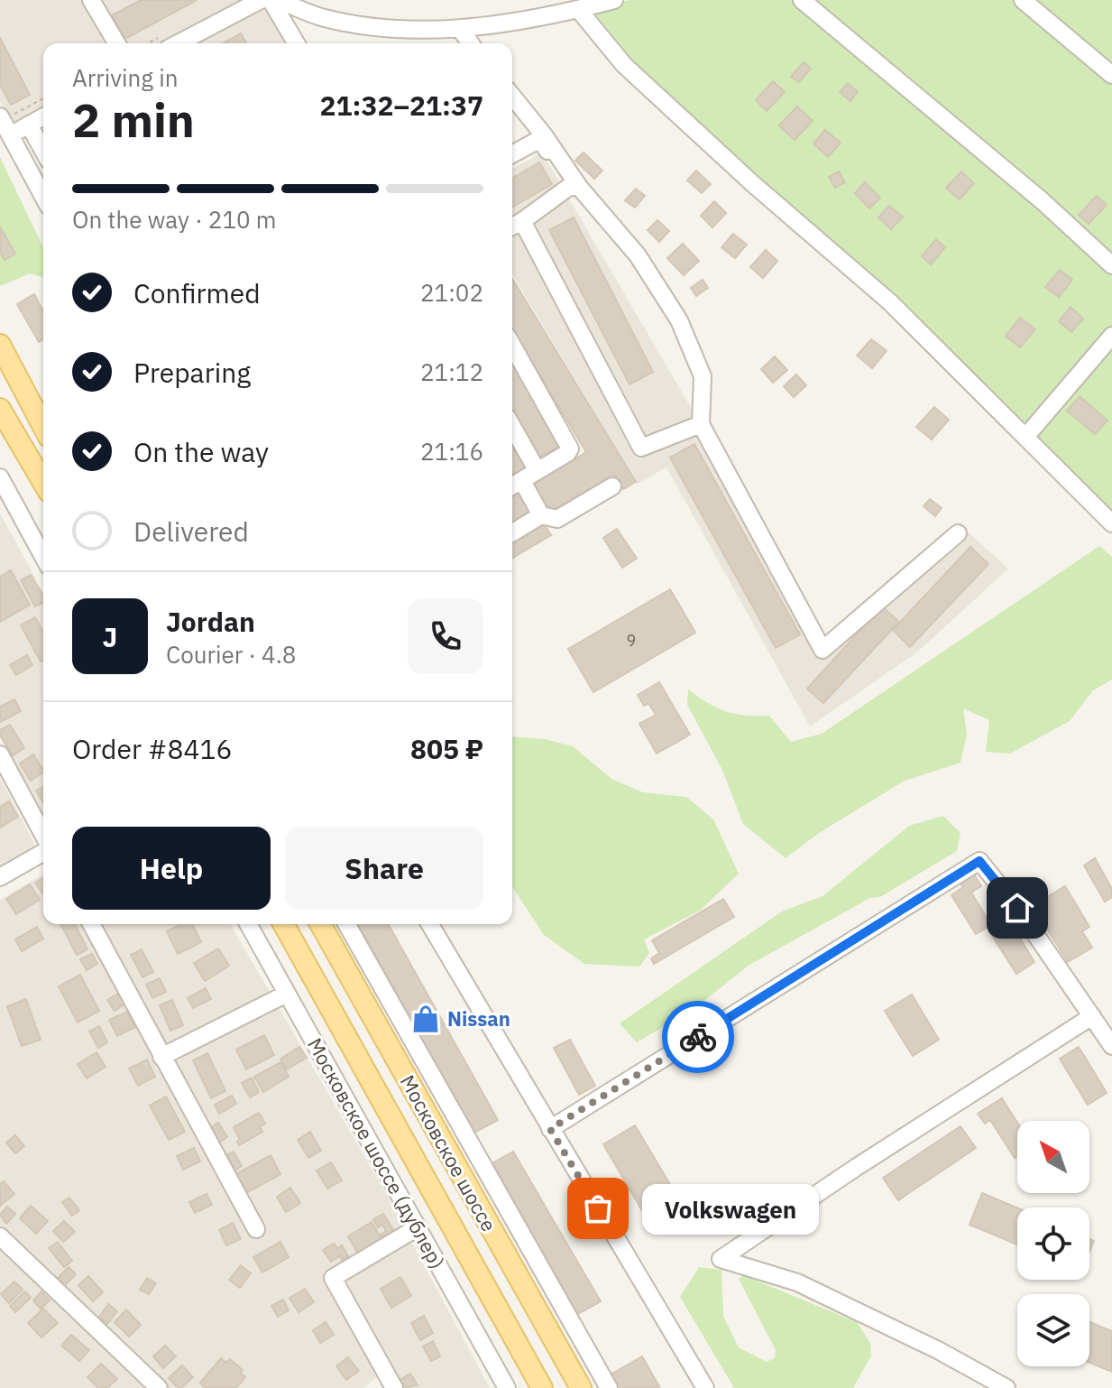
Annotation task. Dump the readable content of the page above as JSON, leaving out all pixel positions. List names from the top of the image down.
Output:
{
  "streets": {
    "main road": ["Московское шоссе"],
    "street": ["Московское шоссе (дублер)"]
  },
  "places": {
    "shop": ["Nissan"],
    "other": ["Volkswagen"]
  },
  "house_numbers": ["9"],
  "north": "top left",
  "page": {
    "heading": ["2 min", "Arriving in", "21:32–21:37"],
    "panel": [
      "Jordan",
      "Courier · 4.8",
      "Order #8416",
      "805 ₽"
    ],
    "bar": "On the way · 210 m",
    "list": [
      ["Confirmed", "21:02"],
      ["Preparing", "21:12"],
      ["On the way", "21:16"],
      "Delivered"
    ],
    "round": "J",
    "buttons": ["Help", "Share"],
    "bubble": "Volkswagen"
  }
}
